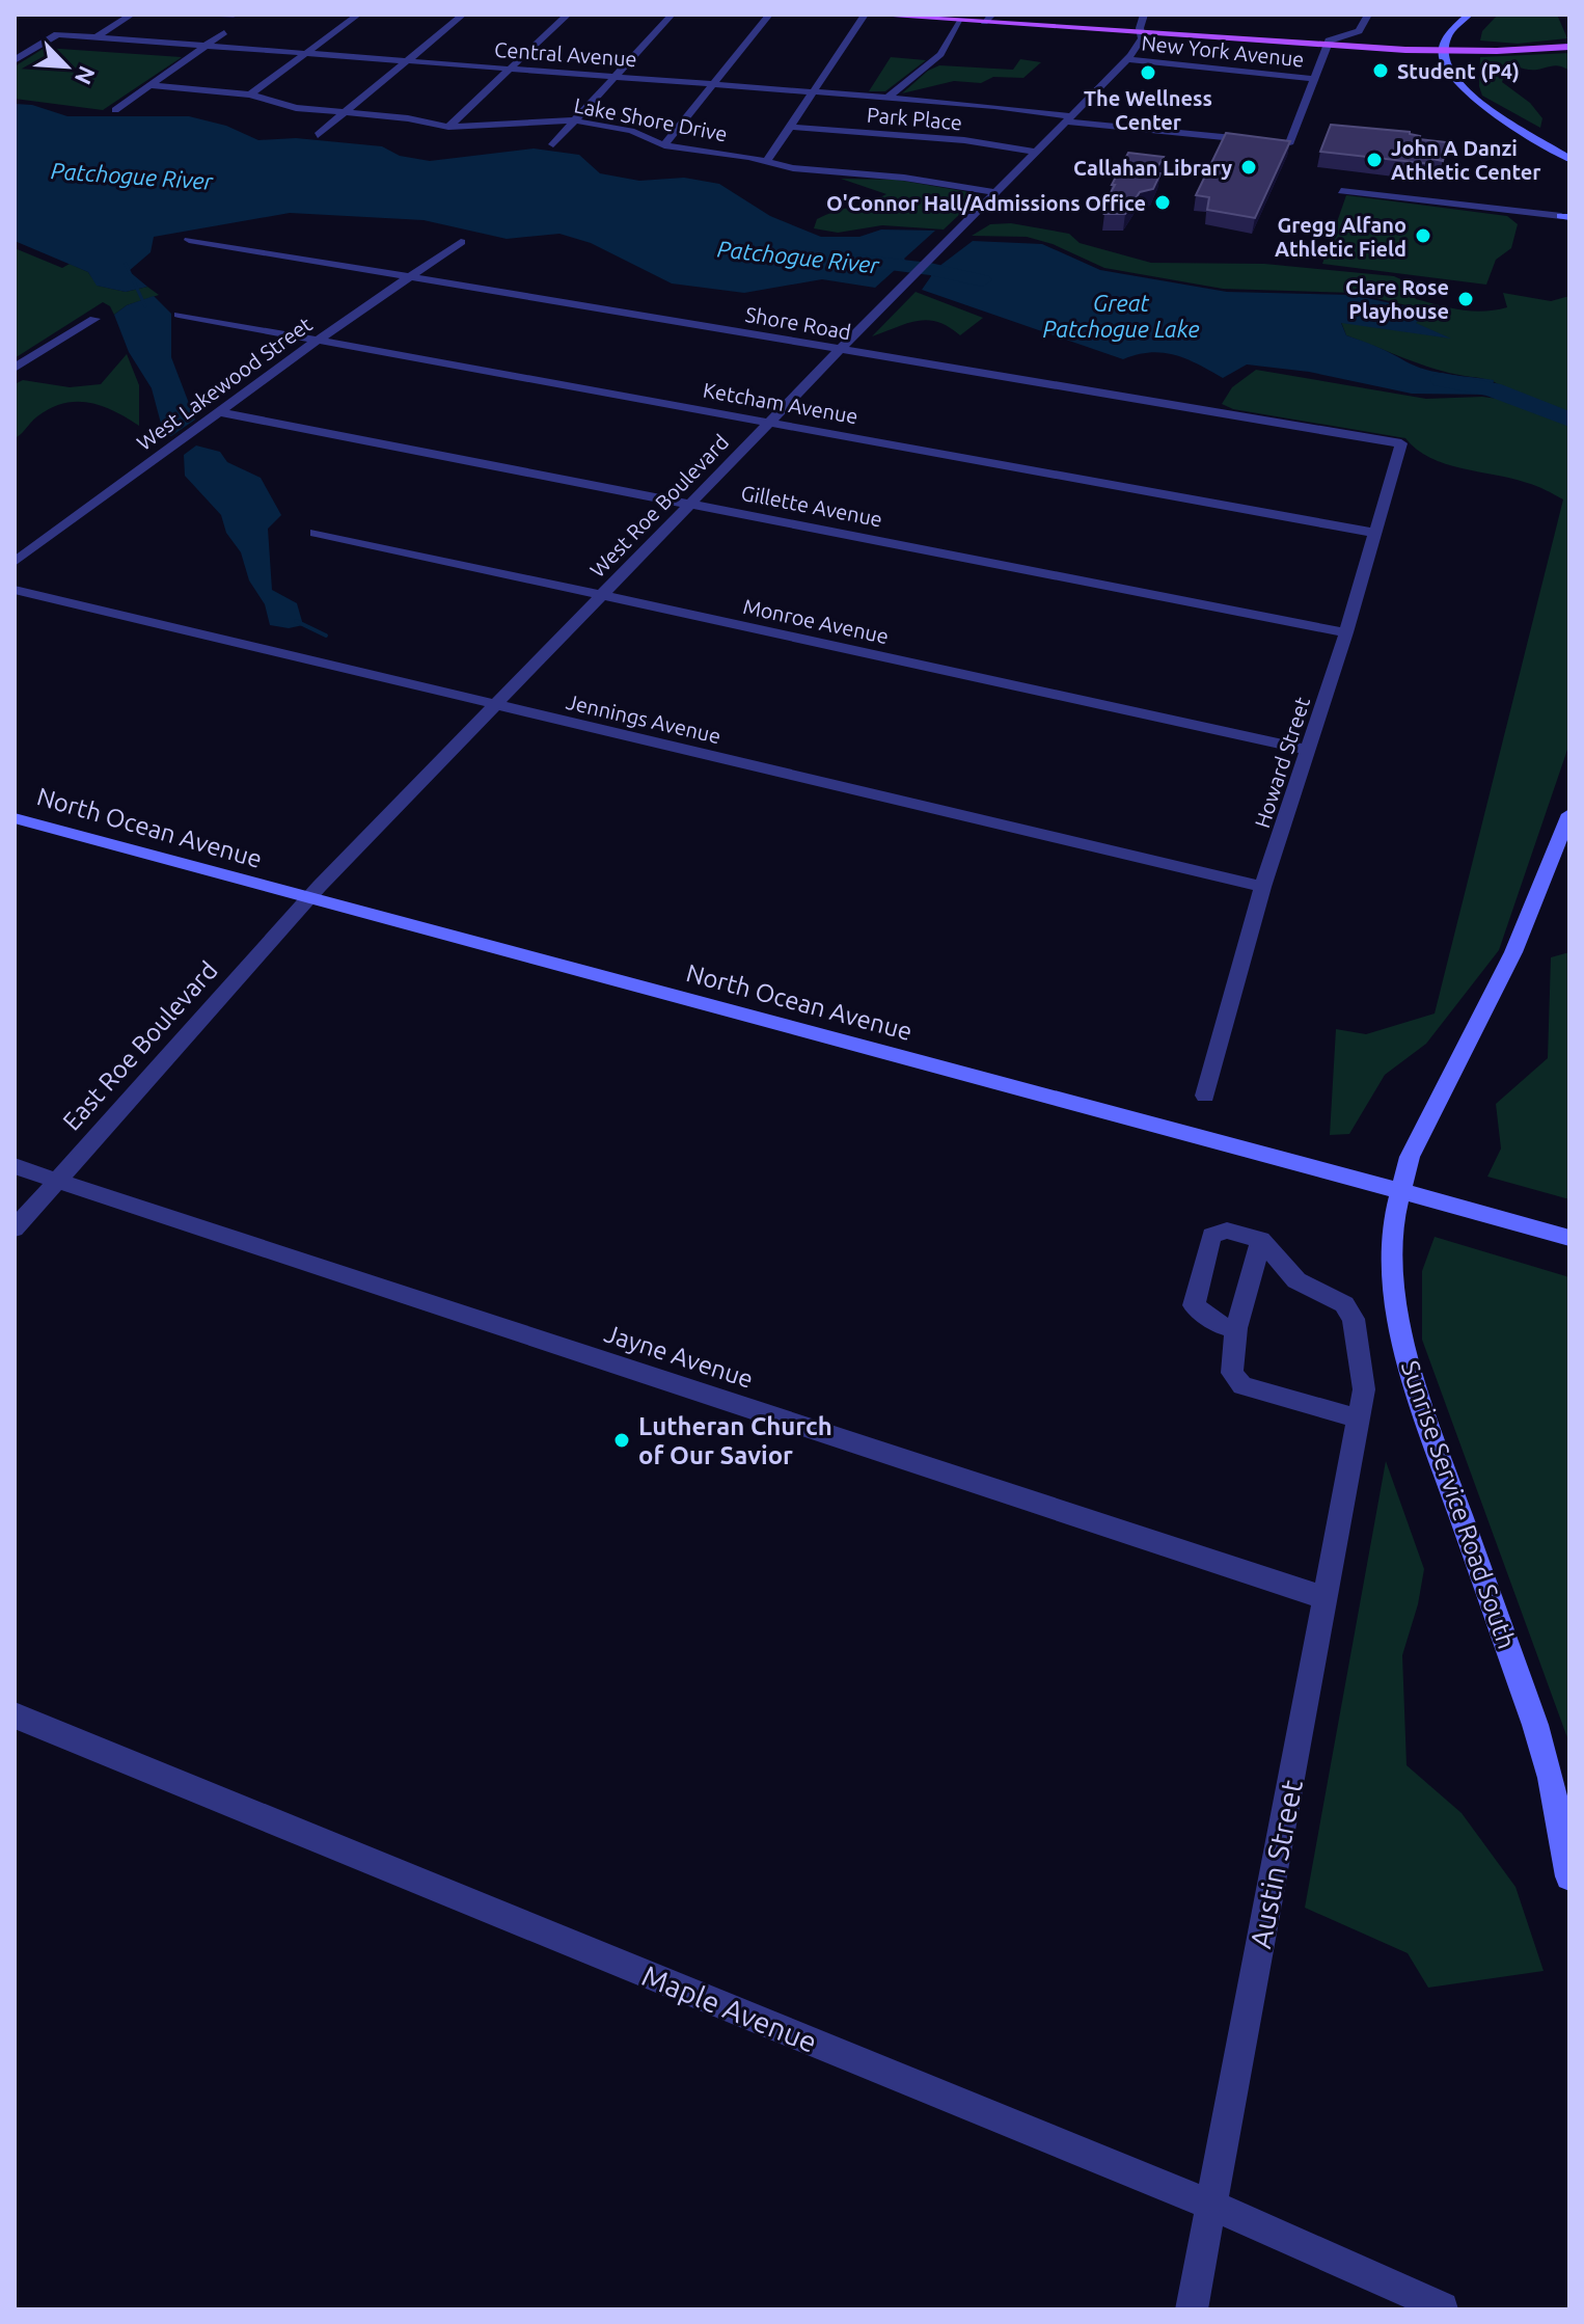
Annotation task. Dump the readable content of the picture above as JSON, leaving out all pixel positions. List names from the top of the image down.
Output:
{
  "streets": {
    "main road": ["North Ocean Avenue", "Sunrise Service Road South"],
    "street": [
      "New York Avenue",
      "Central Avenue",
      "Park Place",
      "Lake Shore Drive",
      "Shore Road",
      "West Lakewood Street",
      "Ketcham Avenue",
      "West Roe Boulevard",
      "Gillette Avenue",
      "Monroe Avenue",
      "Jennings Avenue",
      "Howard Street",
      "East Roe Boulevard",
      "Jayne Avenue",
      "Austin Street",
      "Maple Avenue"
    ]
  },
  "crossings": [
    ["New York Avenue", "Central Avenue"],
    ["New York Avenue", "West Roe Boulevard"],
    ["Central Avenue", "West Roe Boulevard"],
    ["Park Place", "West Roe Boulevard"],
    ["Lake Shore Drive", "West Roe Boulevard"],
    ["Shore Road", "West Lakewood Street"],
    ["Shore Road", "West Roe Boulevard"],
    ["Shore Road", "Howard Street"],
    ["West Lakewood Street", "Ketcham Avenue"],
    ["West Lakewood Street", "Gillette Avenue"],
    ["Ketcham Avenue", "West Roe Boulevard"],
    ["Ketcham Avenue", "Howard Street"],
    ["West Roe Boulevard", "Gillette Avenue"],
    ["West Roe Boulevard", "Monroe Avenue"],
    ["West Roe Boulevard", "Jennings Avenue"],
    ["West Roe Boulevard", "North Ocean Avenue"],
    ["West Roe Boulevard", "East Roe Boulevard"],
    ["Gillette Avenue", "Howard Street"],
    ["Monroe Avenue", "Howard Street"],
    ["Jennings Avenue", "Howard Street"],
    ["North Ocean Avenue", "East Roe Boulevard"],
    ["North Ocean Avenue", "Sunrise Service Road South"],
    ["East Roe Boulevard", "Jayne Avenue"],
    ["Jayne Avenue", "Austin Street"],
    ["Austin Street", "Maple Avenue"]
  ],
  "water": ["Patchogue River", "Great Patchogue Lake"],
  "places": [
    "Student (P4)",
    "The Wellness Center",
    "John A Danzi Athletic Center",
    "Callahan Library",
    "O'Connor Hall/Admissions Office",
    "Gregg Alfano Athletic Field",
    "Clare Rose Playhouse",
    "Lutheran Church of Our Savior"
  ],
  "north": "bottom right"
}
